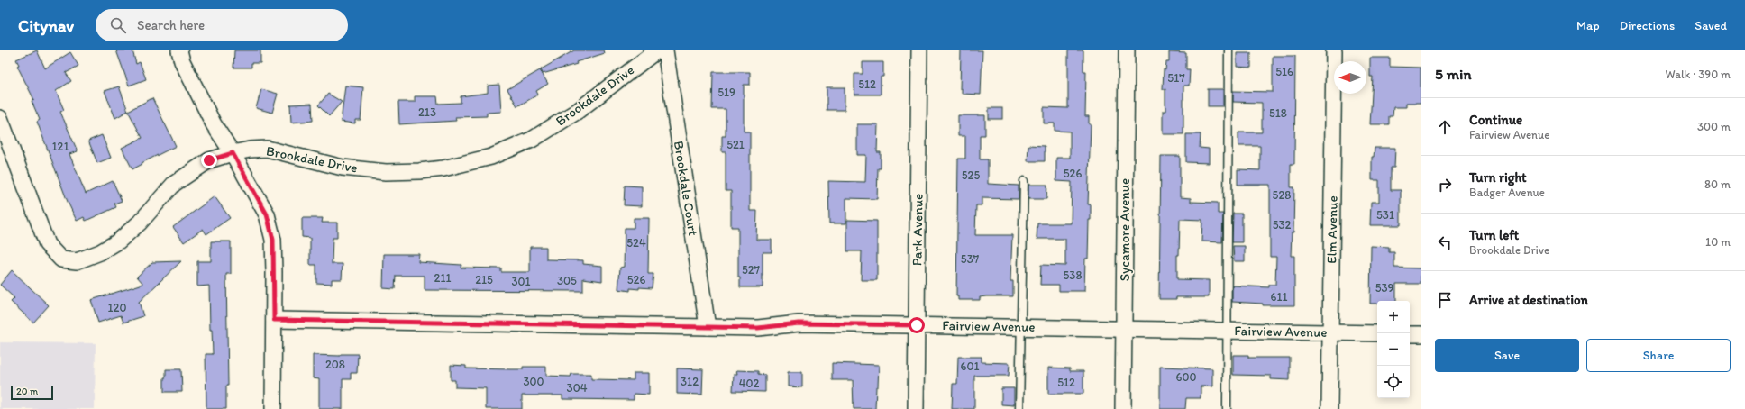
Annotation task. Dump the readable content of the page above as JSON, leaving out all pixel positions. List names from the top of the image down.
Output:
{
  "streets": {
    "street": [
      "Brookdale Drive",
      "Brookdale Court",
      "Park Avenue",
      "Sycamore Avenue",
      "Elm Avenue",
      "Fairview Avenue"
    ]
  },
  "crossings": [
    ["Brookdale Court", "Fairview Avenue"],
    ["Park Avenue", "Fairview Avenue"],
    ["Sycamore Avenue", "Fairview Avenue"],
    ["Elm Avenue", "Fairview Avenue"]
  ],
  "house_numbers": [
    "516",
    "517",
    "512",
    "519",
    "213",
    "518",
    "521",
    "121",
    "526",
    "525",
    "528",
    "531",
    "532",
    "524",
    "537",
    "527",
    "538",
    "211",
    "215",
    "526",
    "305",
    "301",
    "539",
    "611",
    "120",
    "208",
    "601",
    "600",
    "300",
    "312",
    "512",
    "402",
    "304"
  ],
  "scale_bar": "20 m",
  "north": "left",
  "page": {
    "header": "Citynav",
    "search": "Search here",
    "nav": ["Map", "Directions", "Saved"],
    "heading": ["5 min", "Walk · 390 m"],
    "list": [
      ["Continue", "Fairview Avenue", "300 m"],
      ["Turn right", "Badger Avenue", "80 m"],
      ["Turn left", "Brookdale Drive", "10 m"],
      "Arrive at destination"
    ],
    "map_buttons": ["+", "−"],
    "buttons": ["Save", "Share"],
    "scale": "20 m"
  }
}
